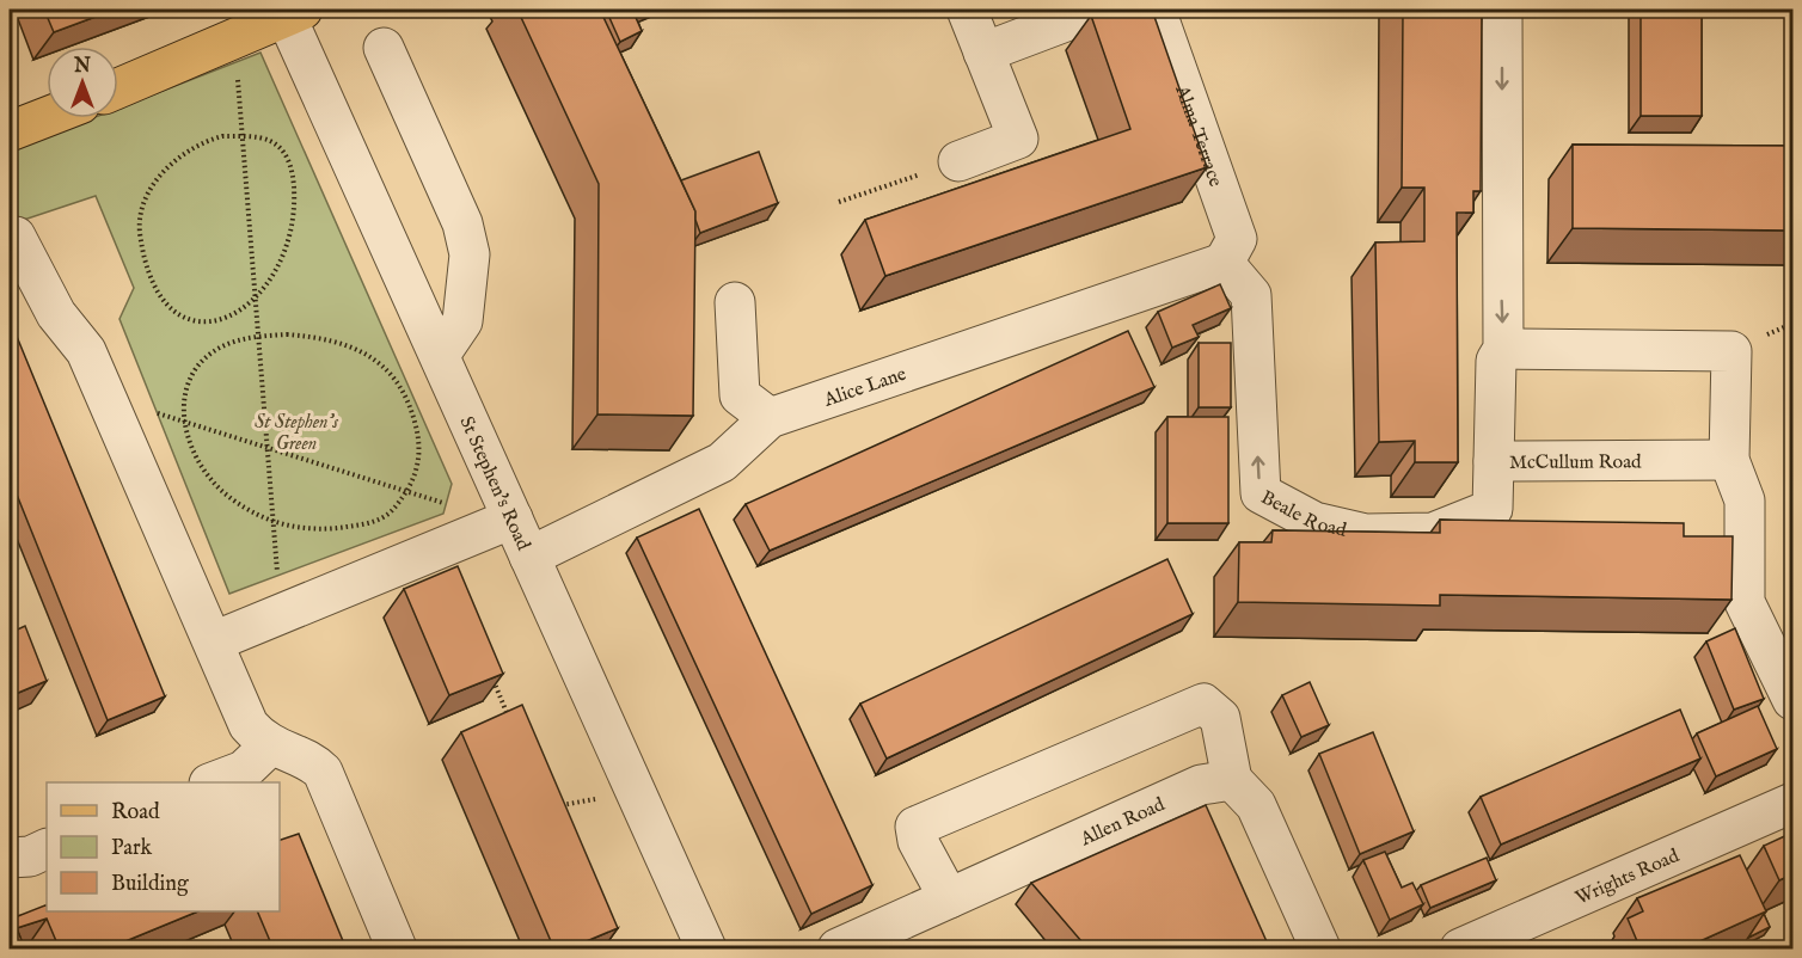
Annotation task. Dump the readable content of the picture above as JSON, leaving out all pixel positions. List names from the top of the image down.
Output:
{
  "streets": {
    "street": [
      "Alma Terrace",
      "Alice Lane",
      "McCullum Road",
      "St Stephen's Road",
      "Beale Road",
      "Allen Road",
      "Wrights Road"
    ]
  },
  "crossings": [
    ["Alma Terrace", "Alice Lane"],
    ["Alma Terrace", "Beale Road"],
    ["Alice Lane", "St Stephen's Road"],
    ["Alice Lane", "Beale Road"],
    ["McCullum Road", "Beale Road"]
  ],
  "one_way": ["McCullum Road"],
  "parks": ["St Stephen's Green"],
  "legend": ["Road", "Park", "Building"],
  "north": "top"
}
